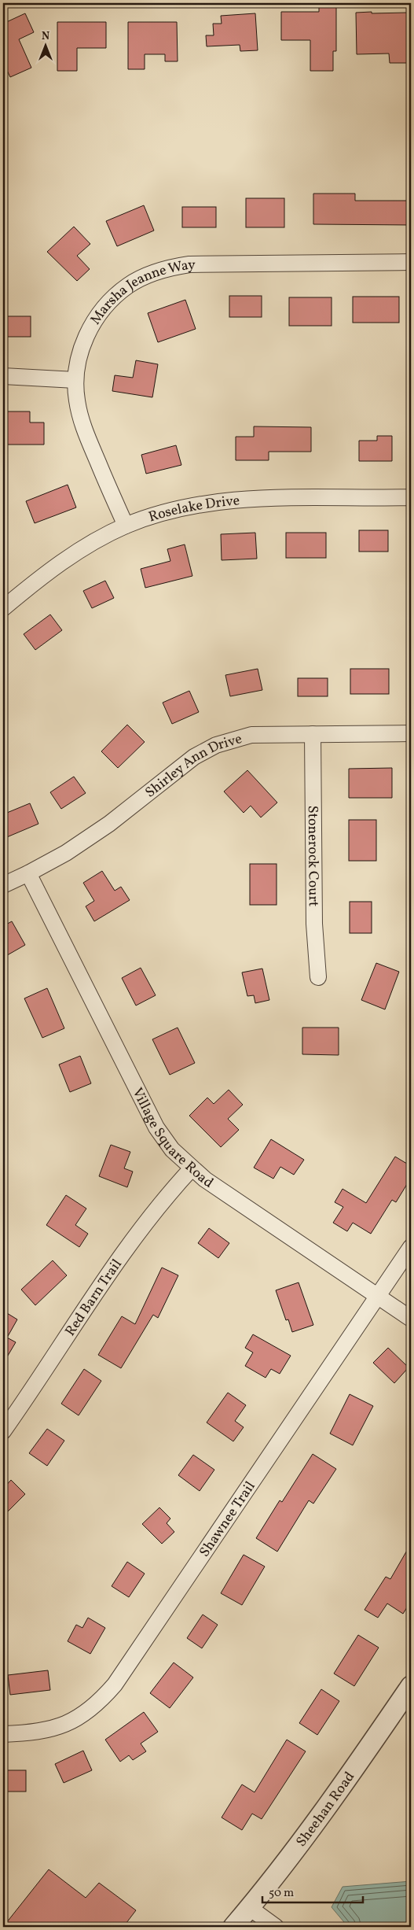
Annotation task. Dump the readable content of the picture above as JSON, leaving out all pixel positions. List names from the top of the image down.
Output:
{
  "streets": {
    "street": [
      "Marsha Jeanne Way",
      "Roselake Drive",
      "Shirley Ann Drive",
      "Stonerock Court",
      "Village Square Road",
      "Red Barn Trail",
      "Shawnee Trail",
      "Sheehan Road"
    ]
  },
  "crossings": [
    ["Marsha Jeanne Way", "Roselake Drive"],
    ["Shirley Ann Drive", "Stonerock Court"],
    ["Shirley Ann Drive", "Village Square Road"],
    ["Village Square Road", "Red Barn Trail"],
    ["Village Square Road", "Shawnee Trail"]
  ],
  "scale_bar": "50 m",
  "north": "top"
}
